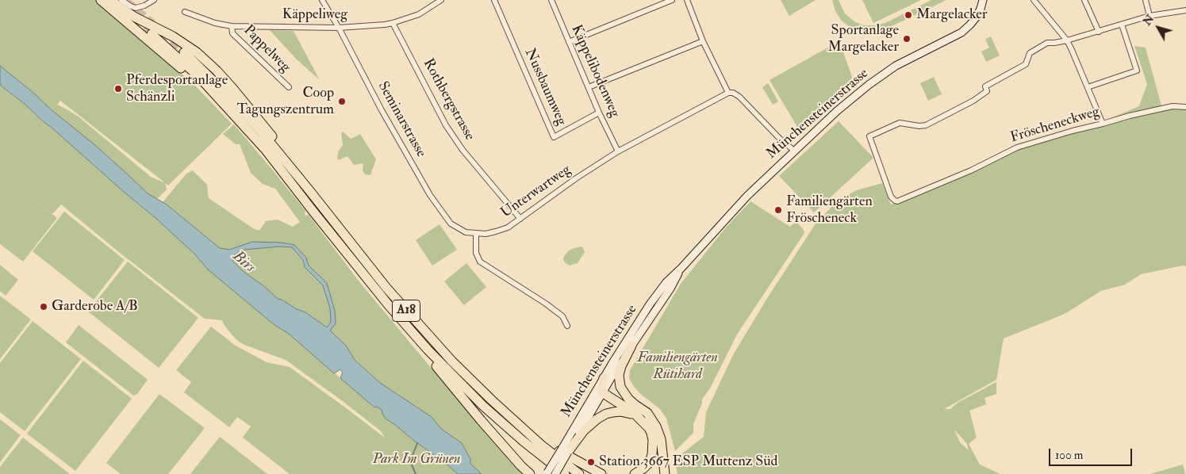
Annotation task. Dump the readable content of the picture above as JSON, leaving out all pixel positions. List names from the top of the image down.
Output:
{
  "streets": {
    "highway": ["A18"],
    "main road": ["Münchensteinerstrasse"],
    "street": [
      "Käppeliweg",
      "Pappelweg",
      "Käppelibodenweg",
      "Nussbaumweg",
      "Rothbergstrasse",
      "Seminarstrasse",
      "Fröscheneckweg",
      "Unterwartweg"
    ]
  },
  "crossings": [
    ["Käppeliweg", "Pappelweg"],
    ["Käppeliweg", "Rothbergstrasse"],
    ["Käppeliweg", "Seminarstrasse"],
    ["Käppelibodenweg", "Nussbaumweg"],
    ["Käppelibodenweg", "Unterwartweg"],
    ["Rothbergstrasse", "Unterwartweg"],
    ["Seminarstrasse", "Unterwartweg"]
  ],
  "water": ["Birs"],
  "parks": ["Familiengärten Rütihard", "Park Im Grünen"],
  "places": [
    "Margelacker",
    "Sportanlage Margelacker",
    "Pferdesportanlage Schänzli",
    "Coop Tagungszentrum",
    "Familiengärten Fröscheneck",
    "Garderobe A/B",
    "Station 3667 ESP Muttenz Süd"
  ],
  "scale_bar": "100 m",
  "north": "top left"
}
